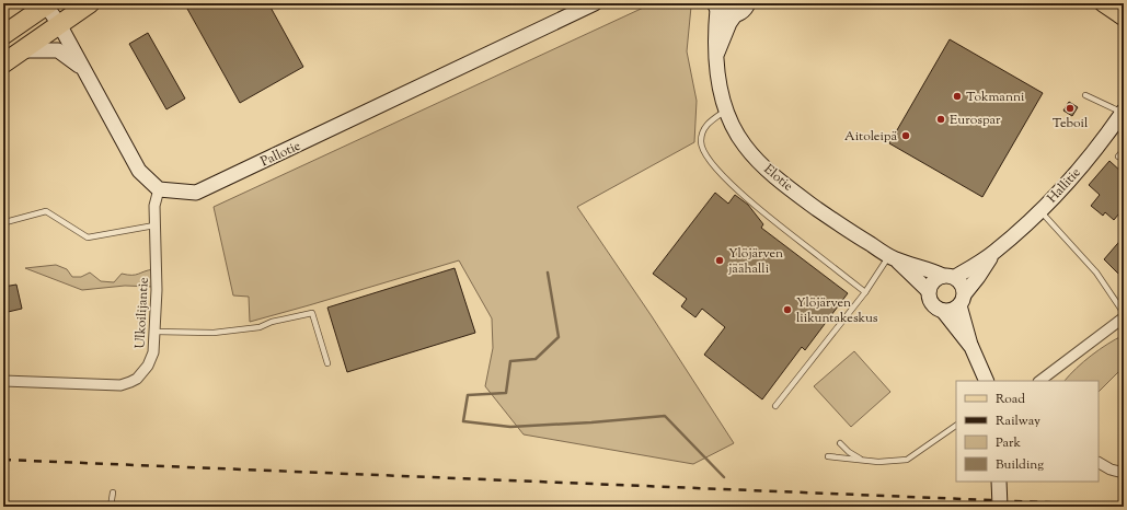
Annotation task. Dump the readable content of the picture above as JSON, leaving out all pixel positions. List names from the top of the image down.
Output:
{
  "streets": {
    "street": [
      "Pallotie",
      "Elotie",
      "Hallitie",
      "Ulkoilijantie"
    ]
  },
  "crossings": [
    ["Pallotie", "Ulkoilijantie"],
    ["Elotie", "Hallitie"]
  ],
  "places": [
    "Tokmanni",
    "Teboil",
    "Eurospar",
    "Aitoleipä",
    "Ylöjärven jäähalli",
    "Ylöjärven liikuntakeskus"
  ],
  "legend": [
    "Road",
    "Railway",
    "Park",
    "Building"
  ]
}
